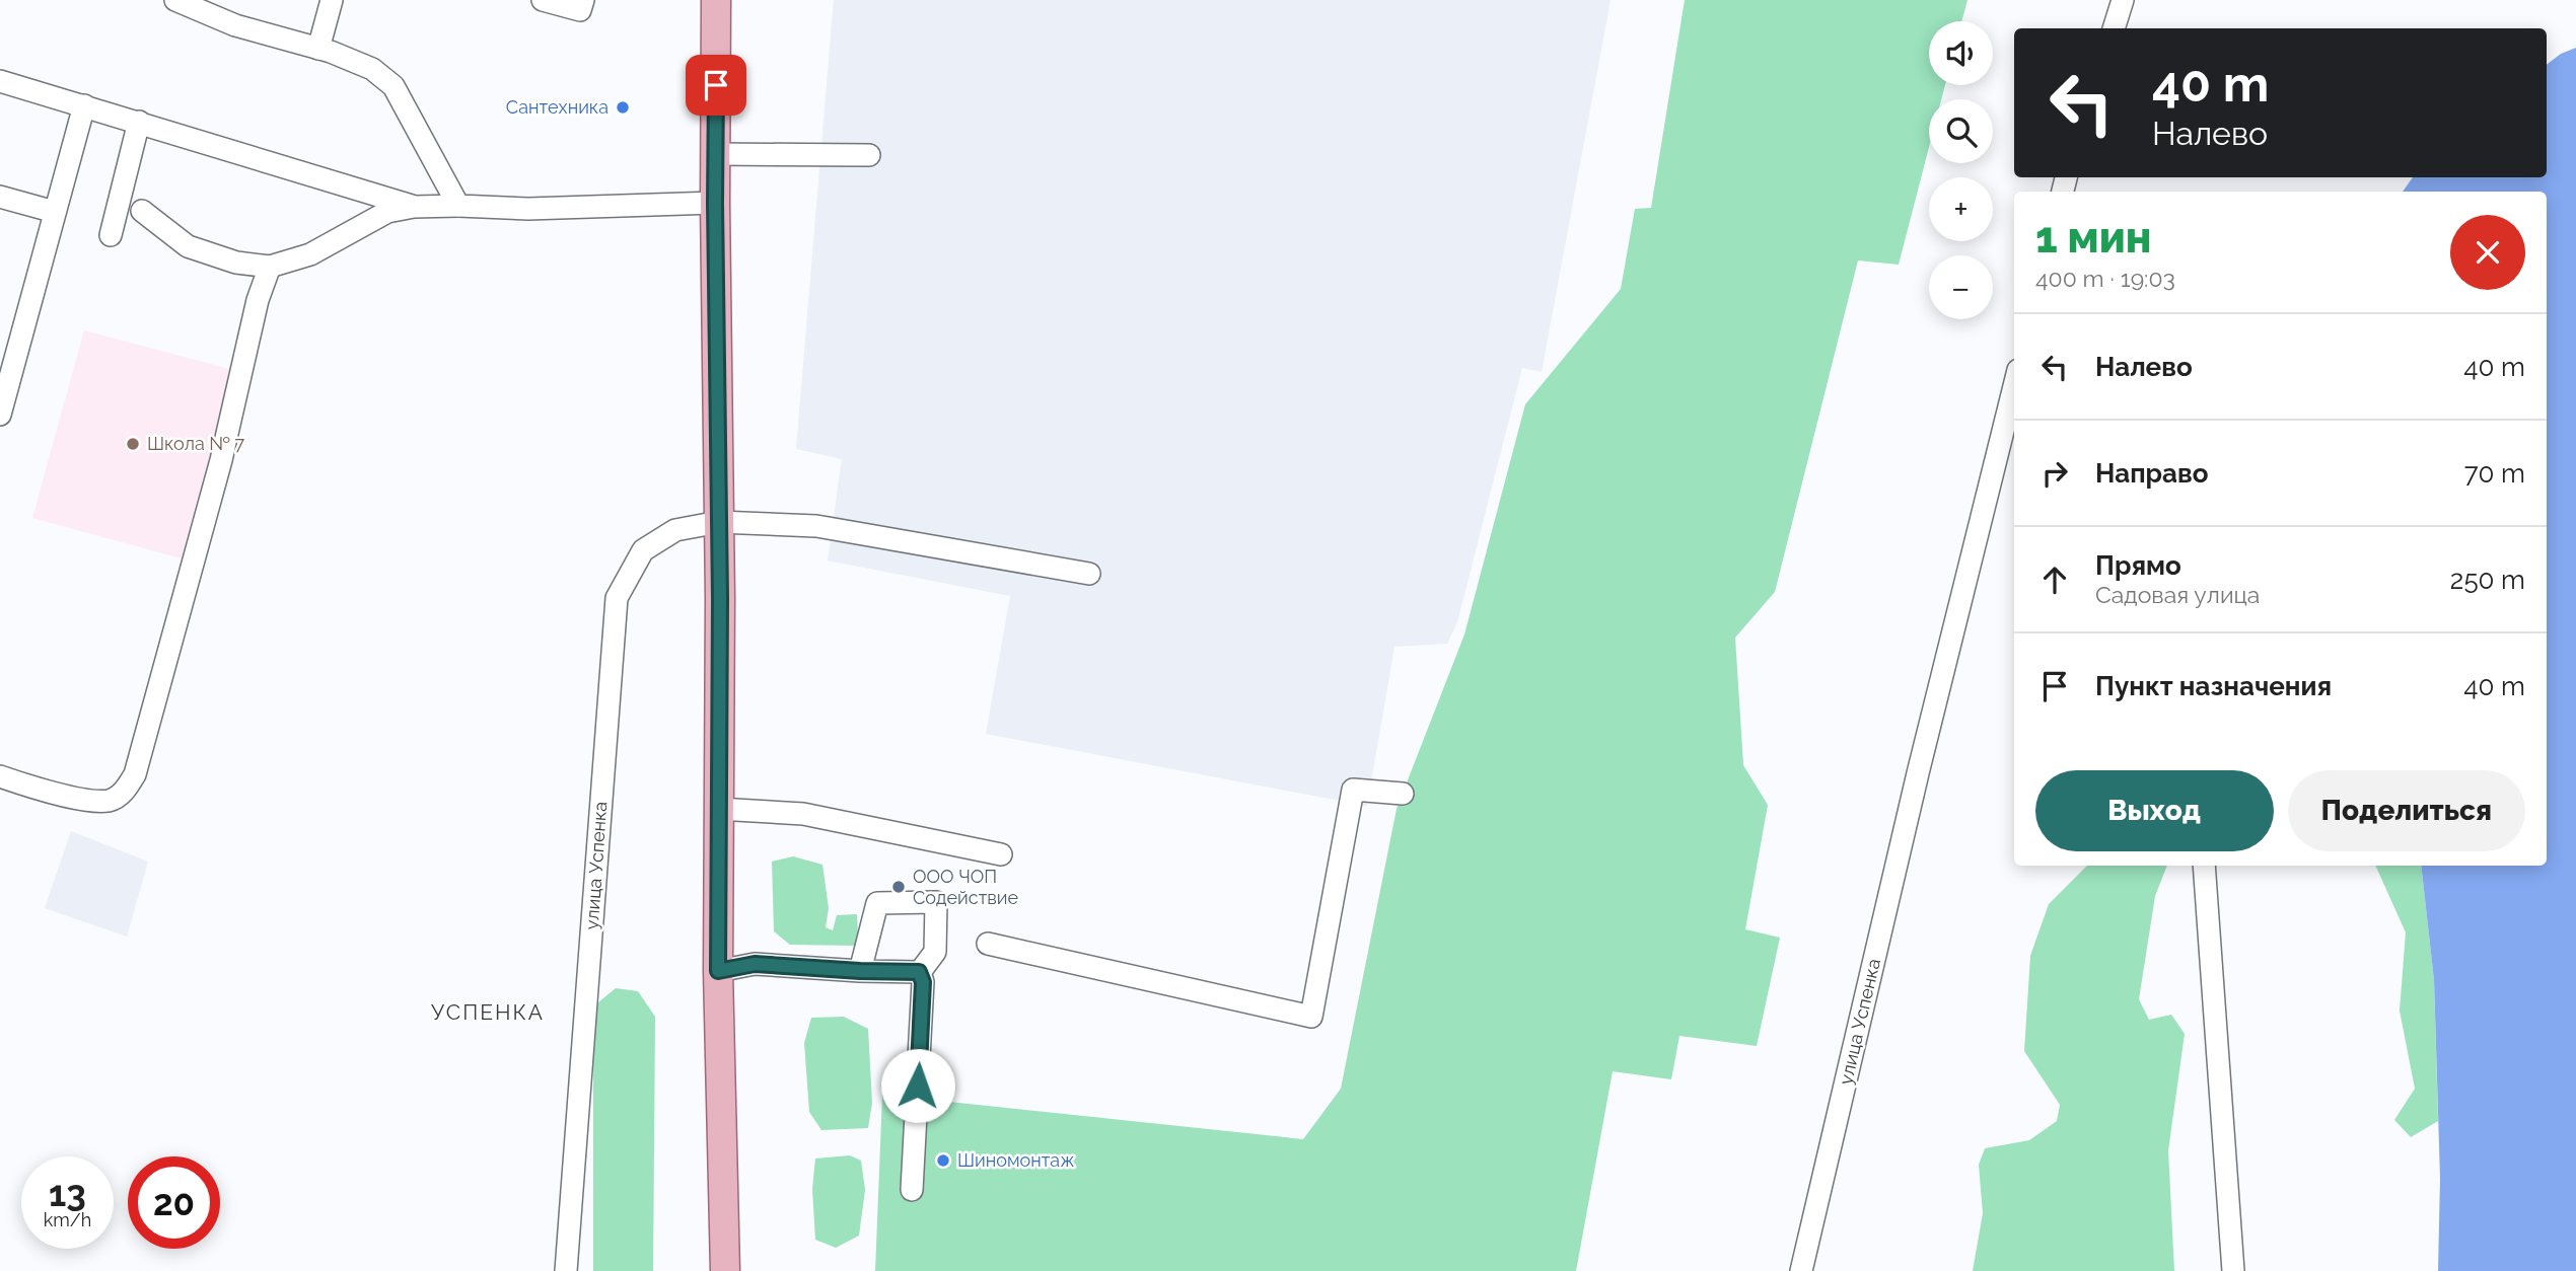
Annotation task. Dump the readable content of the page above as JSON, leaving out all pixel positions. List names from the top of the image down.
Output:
{
  "streets": {
    "street": ["улица Успенка"]
  },
  "districts": ["УСПЕНКА"],
  "places": [
    "Сантехника",
    "Школа № 7",
    "ООО ЧОП Содействие",
    "Шиномонтаж"
  ],
  "page": {
    "map_buttons": ["+", "−"],
    "turn": ["40 m", "Налево"],
    "heading": ["1 мин", "400 m · 19:03"],
    "list": [
      {
        "name": "Налево",
        "value": "40 m"
      },
      {
        "name": "Направо",
        "value": "70 m"
      },
      {
        "name": "Прямо",
        "note": "Садовая улица",
        "value": "250 m"
      },
      {
        "name": "Пункт назначения",
        "value": "40 m"
      }
    ],
    "buttons": ["Выход", "Поделиться"],
    "speed": "13 km/h",
    "limit": "20"
  }
}
